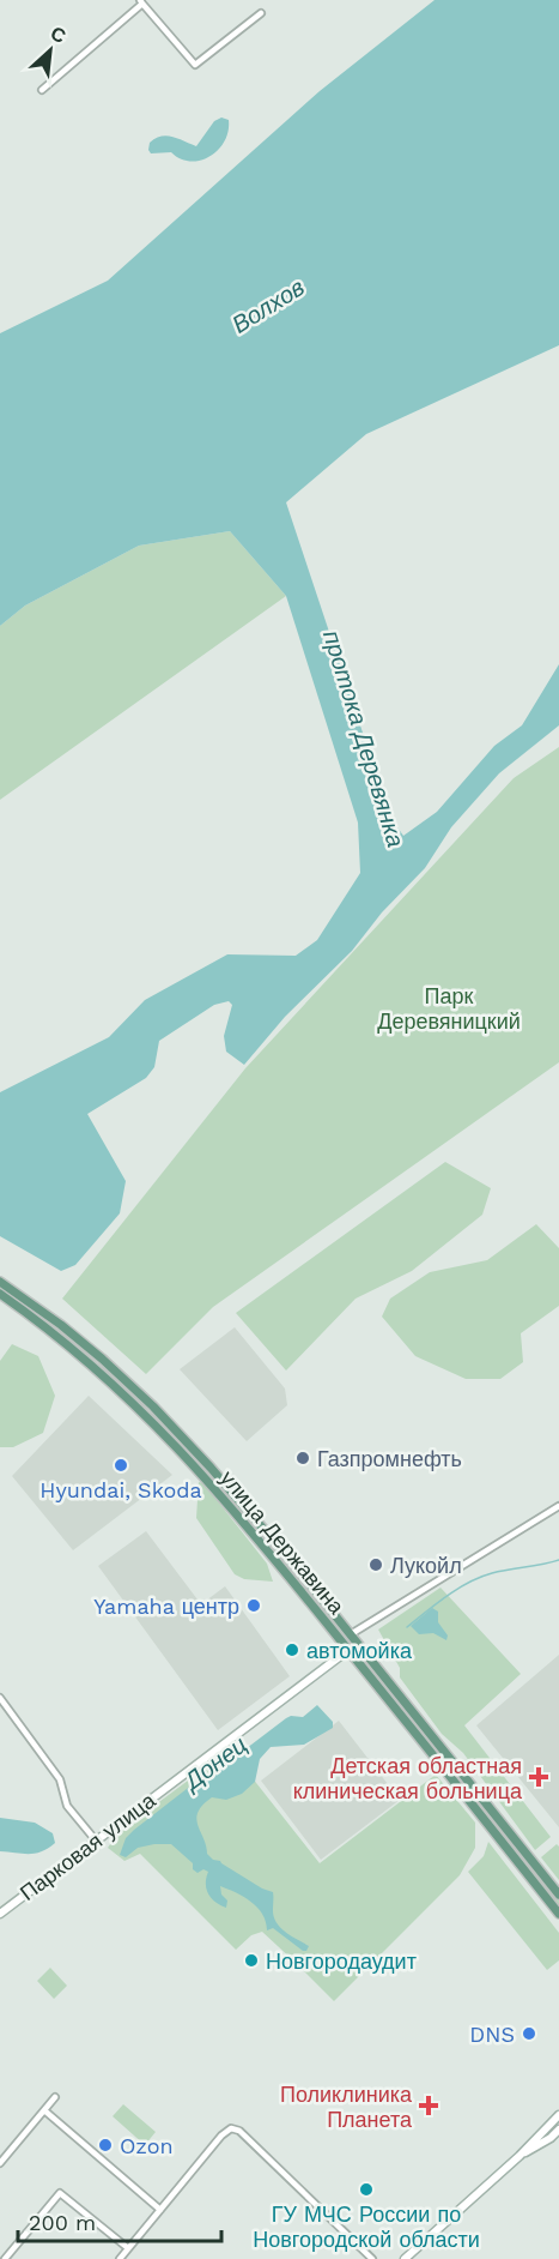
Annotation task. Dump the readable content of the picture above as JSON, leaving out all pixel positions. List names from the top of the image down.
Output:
{
  "streets": {
    "main road": ["улица Державина"],
    "street": ["Парковая улица"]
  },
  "crossings": [
    ["улица Державина", "Парковая улица"]
  ],
  "water": ["Волхов", "протока Деревянка", "Донец"],
  "parks": ["Парк Деревяницкий"],
  "places": {
    "other": [
      "Газпромнефть",
      "Hyundai, Skoda",
      "Лукойл",
      "Yamaha центр",
      "автомойка",
      "Новгородаудит",
      "DNS",
      "Ozon",
      "ГУ МЧС России по Новгородской области"
    ],
    "health": ["Детская областная клиническая больница", "Поликлиника Планета"]
  },
  "scale_bar": "200 m",
  "north": "top right"
}
